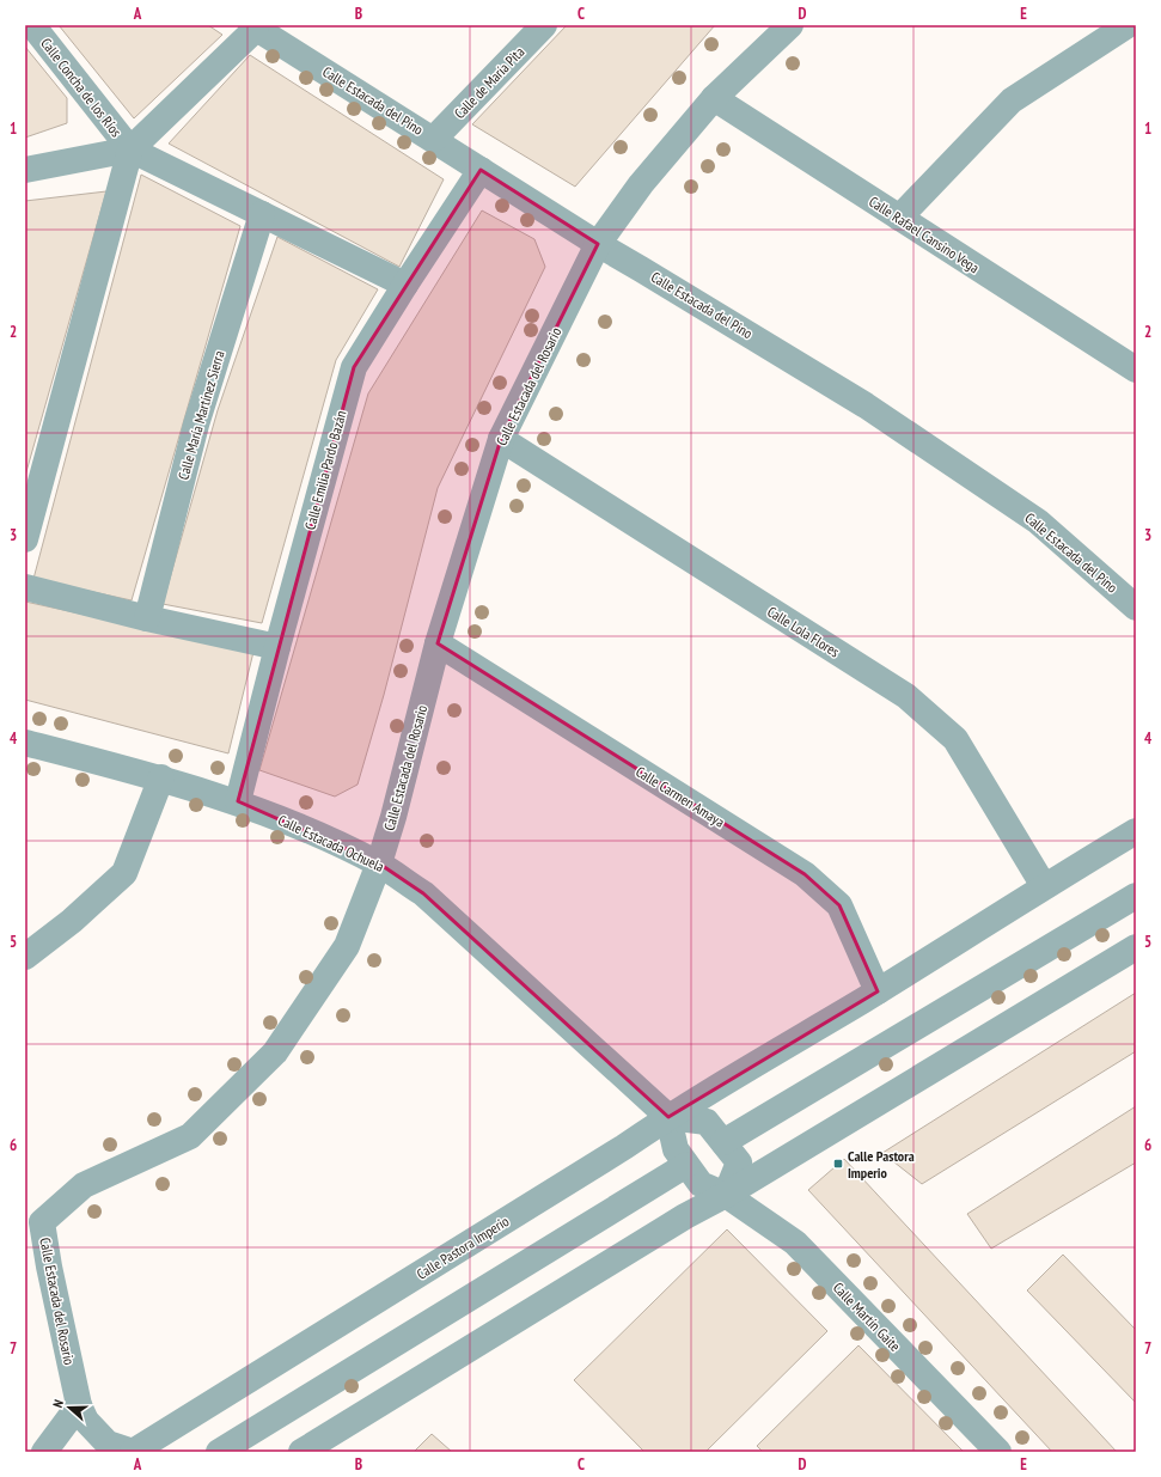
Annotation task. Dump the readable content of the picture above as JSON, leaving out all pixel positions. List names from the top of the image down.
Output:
{
  "streets": {
    "street": [
      "Calle de María Pita",
      "Calle Concha de los Ríos",
      "Calle Estacada del Pino",
      "Calle Rafael Cansino Vega",
      "Calle Estacada del Rosario",
      "Calle María Martínez Sierra",
      "Calle Emilia Pardo Bazán",
      "Calle Lola Flores",
      "Calle Carmen Amaya",
      "Calle Estacada Ochuela",
      "Calle Pastora Imperio",
      "Calle Martín Gaite"
    ]
  },
  "crossings": [
    ["Calle de María Pita", "Calle Estacada del Pino"],
    ["Calle Estacada del Pino", "Calle Estacada del Rosario"],
    ["Calle Estacada del Pino", "Calle Emilia Pardo Bazán"],
    ["Calle Rafael Cansino Vega", "Calle Estacada del Rosario"],
    ["Calle Estacada del Rosario", "Calle Lola Flores"],
    ["Calle Estacada del Rosario", "Calle Carmen Amaya"],
    ["Calle Estacada del Rosario", "Calle Estacada Ochuela"],
    ["Calle Emilia Pardo Bazán", "Calle Estacada Ochuela"],
    ["Calle Lola Flores", "Calle Pastora Imperio"],
    ["Calle Carmen Amaya", "Calle Pastora Imperio"],
    ["Calle Estacada Ochuela", "Calle Pastora Imperio"],
    ["Calle Estacada Ochuela", "Calle Martín Gaite"],
    ["Calle Pastora Imperio", "Calle Martín Gaite"]
  ],
  "places": {
    "transit": ["Calle Pastora Imperio"]
  },
  "north": "left",
  "grid": {
    "columns": [
      "A",
      "B",
      "C",
      "D",
      "E"
    ],
    "rows": [
      "1",
      "2",
      "3",
      "4",
      "5",
      "6",
      "7"
    ]
  }
}
